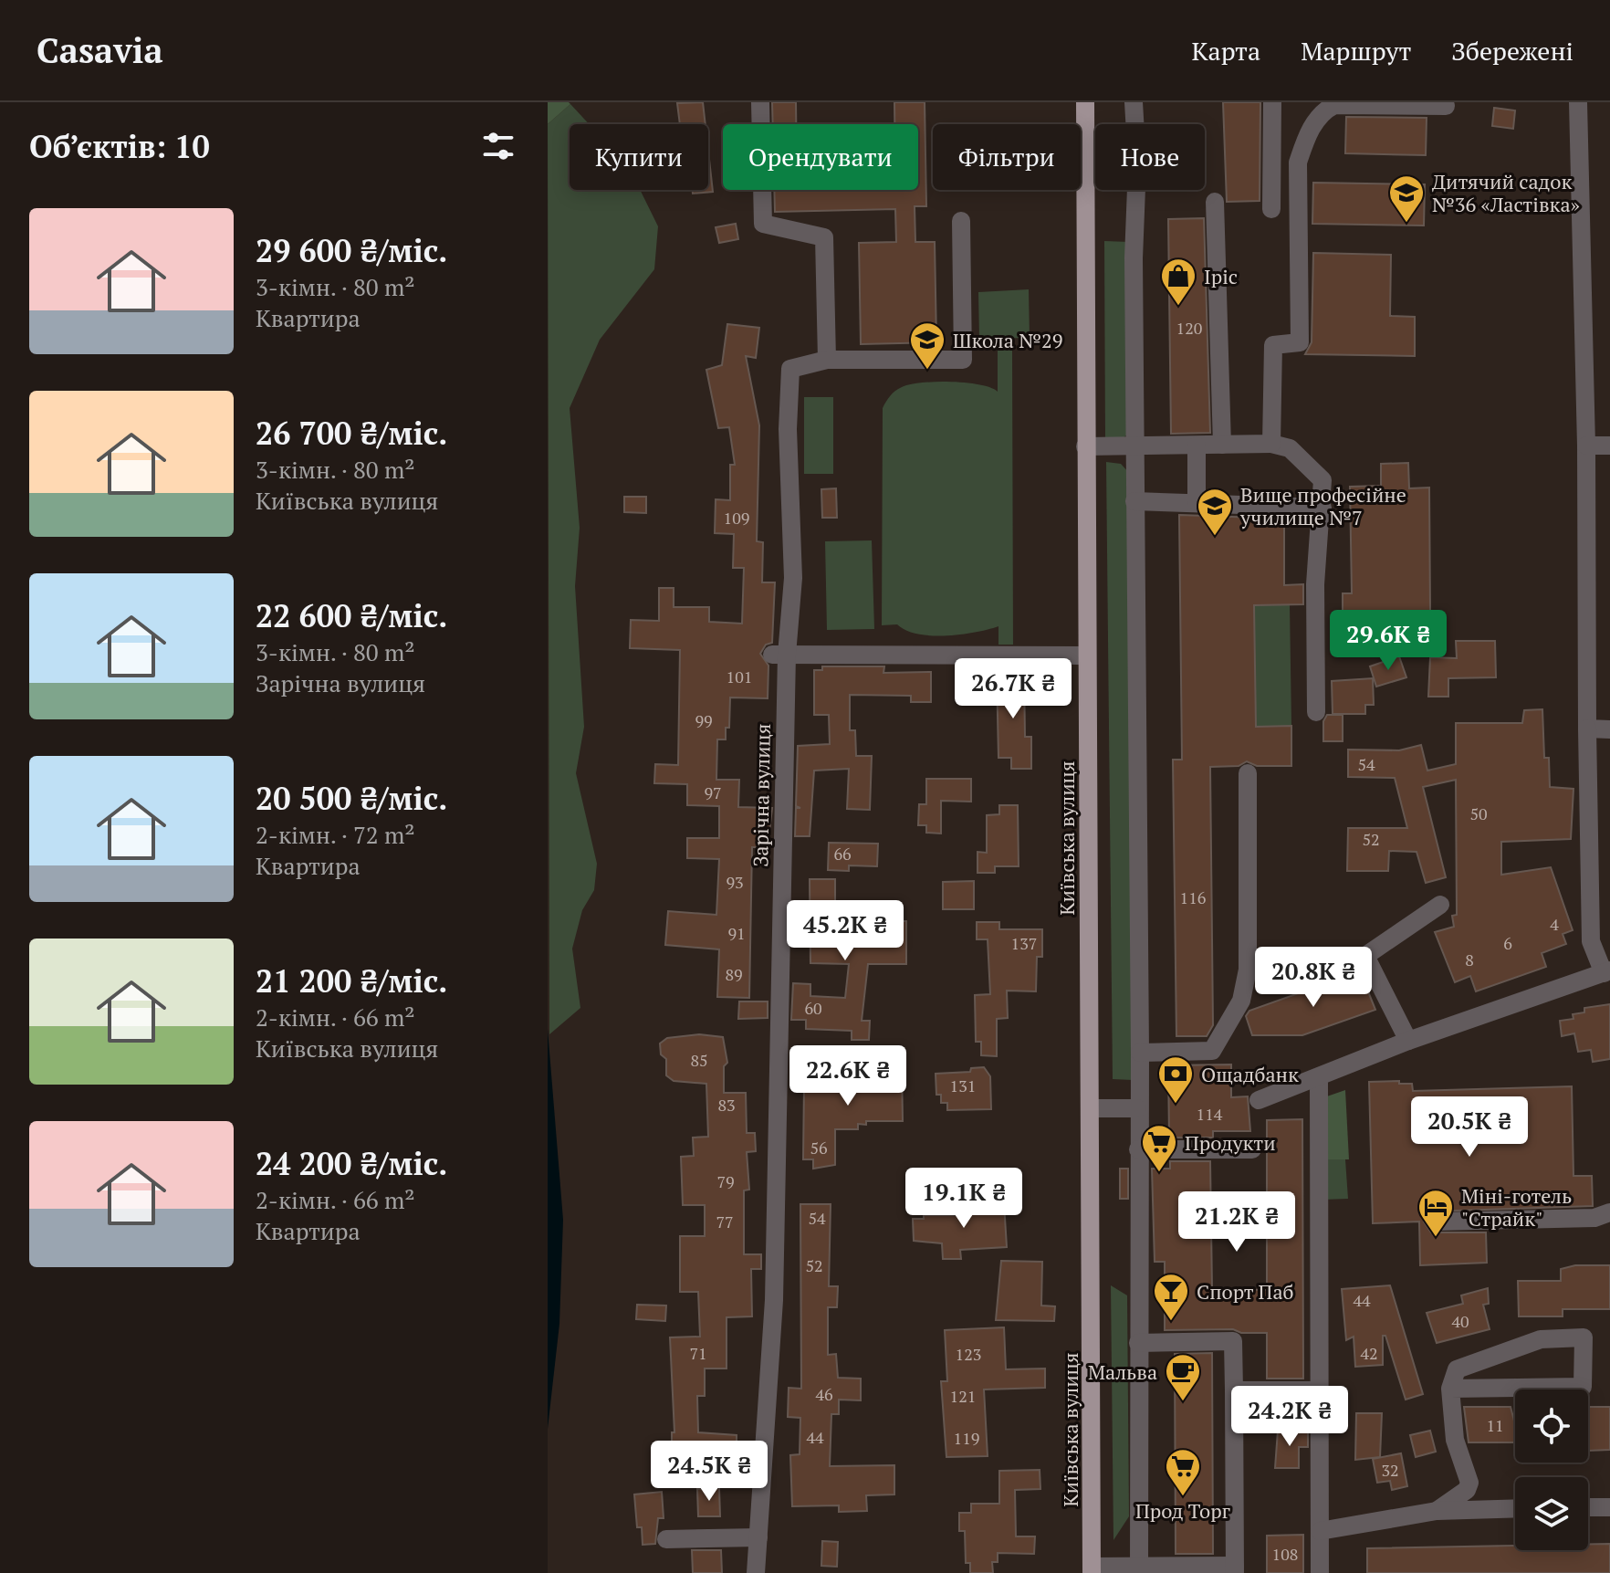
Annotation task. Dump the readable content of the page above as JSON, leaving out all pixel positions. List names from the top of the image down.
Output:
{
  "streets": {
    "main road": ["Київська вулиця"],
    "street": ["Зарічна вулиця"]
  },
  "places": {
    "school or university": ["Дитячий садок №36 «Ластівка»", "Школа №29", "Вище професійне училище №7"],
    "shop": ["Іріс"],
    "bank": ["Ощадбанк"],
    "supermarket": ["Продукти", "Прод Торг"],
    "hotel": ["Міні-готель \"Страйк\""],
    "bar": ["Спорт Паб"],
    "cafe": ["Мальва"]
  },
  "house_numbers": [
    "120",
    "109",
    "101",
    "99",
    "54",
    "97",
    "50",
    "52",
    "66",
    "93",
    "116",
    "4",
    "91",
    "137",
    "6",
    "8",
    "89",
    "60",
    "85",
    "131",
    "83",
    "114",
    "56",
    "79",
    "54",
    "77",
    "52",
    "44",
    "40",
    "71",
    "42",
    "123",
    "46",
    "121",
    "11",
    "44",
    "119",
    "32",
    "108"
  ],
  "page": {
    "header": "Casavia",
    "nav": ["Карта", "Маршрут", "Збережені"],
    "heading": "Об’єктів: 10",
    "chip": [
      "Купити",
      "Орендувати",
      "Фільтри",
      "Нове"
    ],
    "list": [
      {
        "name": "29 600 ₴/міс.",
        "note": "3-кімн. · 80 m² · Квартира"
      },
      {
        "name": "26 700 ₴/міс.",
        "note": "3-кімн. · 80 m² · Київська вулиця"
      },
      {
        "name": "22 600 ₴/міс.",
        "note": "3-кімн. · 80 m² · Зарічна вулиця"
      },
      {
        "name": "20 500 ₴/міс.",
        "note": "2-кімн. · 72 m² · Квартира"
      },
      {
        "name": "21 200 ₴/міс.",
        "note": "2-кімн. · 66 m² · Київська вулиця"
      },
      {
        "name": "24 200 ₴/міс.",
        "note": "2-кімн. · 66 m² · Квартира"
      }
    ],
    "price": [
      "29.6K ₴",
      "26.7K ₴",
      "45.2K ₴",
      "20.8K ₴",
      "22.6K ₴",
      "20.5K ₴",
      "19.1K ₴",
      "21.2K ₴",
      "24.2K ₴",
      "24.5K ₴"
    ]
  }
}
